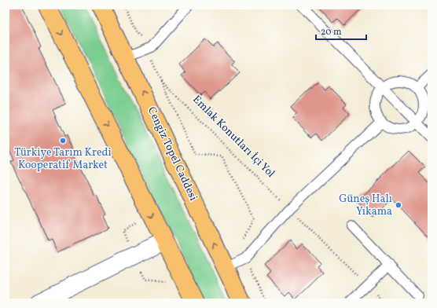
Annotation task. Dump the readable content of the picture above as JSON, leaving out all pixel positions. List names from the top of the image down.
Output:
{
  "streets": {
    "main road": ["Cengiz Topel Caddesi"],
    "path": ["Emlak Konutları İçi Yol"]
  },
  "places": ["Türkiye Tarım Kredi Kooperatif Market", "Güneş Halı Yıkama"],
  "scale_bar": "20 m"
}
